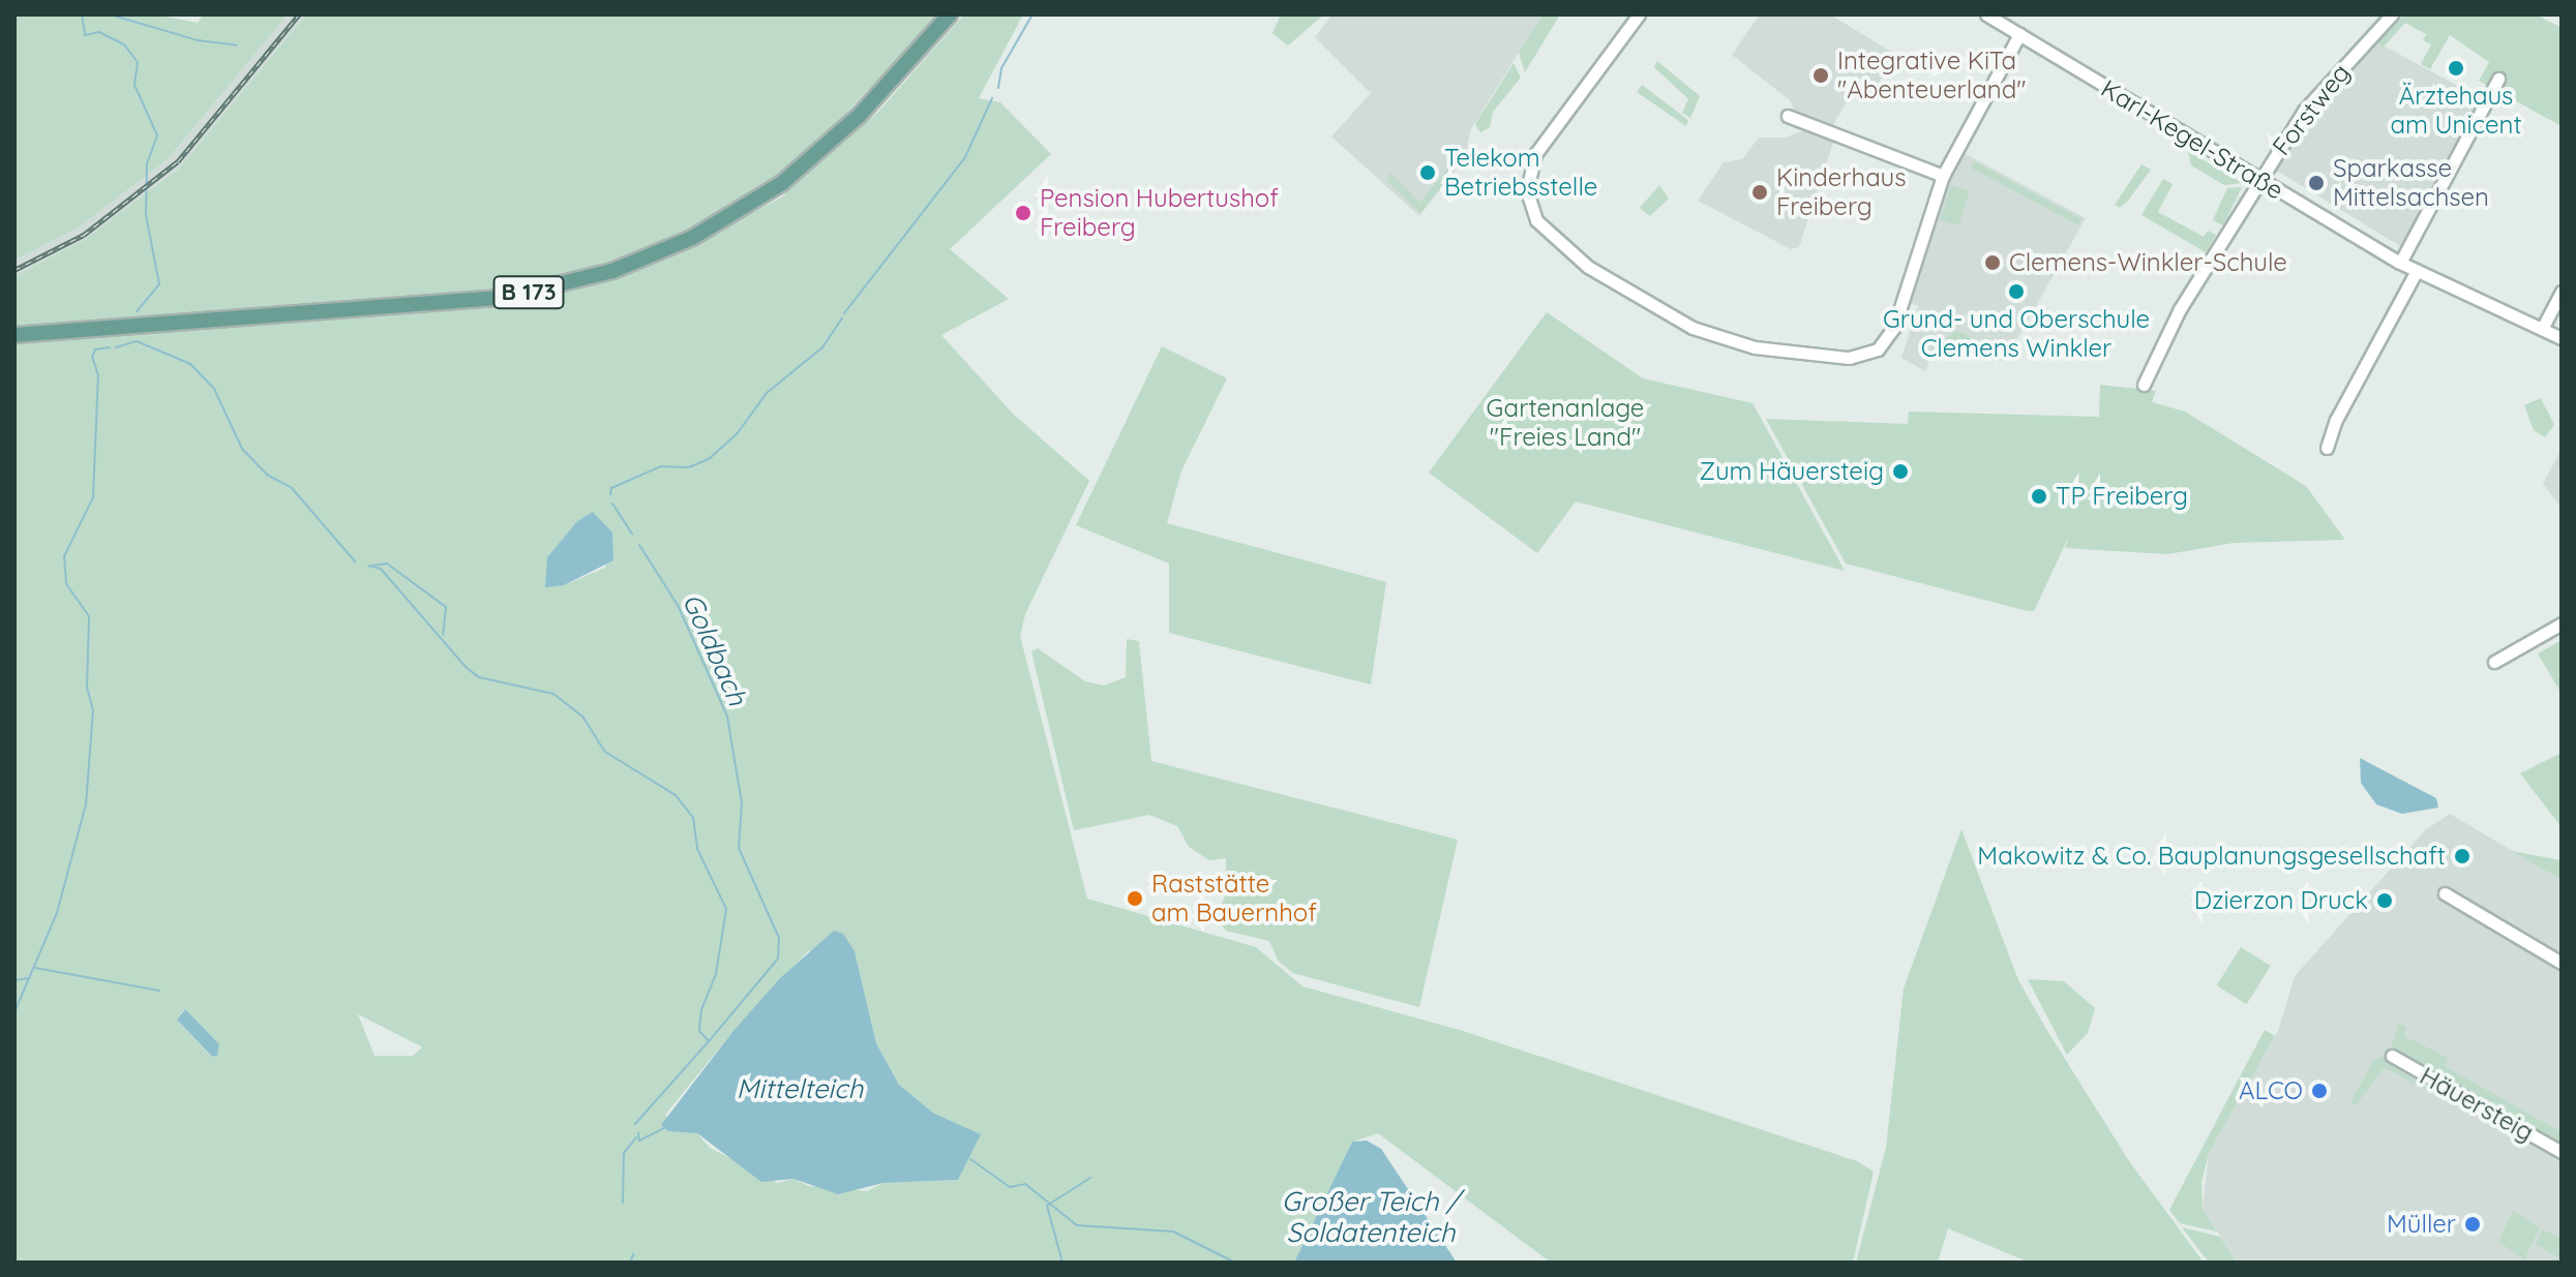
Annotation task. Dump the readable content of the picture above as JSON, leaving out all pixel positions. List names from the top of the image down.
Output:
{
  "streets": {
    "main road": ["B 173"],
    "street": ["Forstweg", "Karl-Kegel-Straße", "Häuersteig"]
  },
  "crossings": [
    ["Forstweg", "Karl-Kegel-Straße"]
  ],
  "water": ["Goldbach", "Mittelteich", "Großer Teich / Soldatenteich"],
  "parks": ["Gartenanlage \"Freies Land\""],
  "places": [
    "Ärztehaus am Unicent",
    "Integrative KiTa \"Abenteuerland\"",
    "Telekom Betriebsstelle",
    "Sparkasse Mittelsachsen",
    "Kinderhaus Freiberg",
    "Pension Hubertushof Freiberg",
    "Clemens-Winkler-Schule",
    "Grund- und Oberschule Clemens Winkler",
    "Zum Häuersteig",
    "TP Freiberg",
    "Makowitz & Co. Bauplanungsgesellschaft",
    "Raststätte am Bauernhof",
    "Dzierzon Druck",
    "ALCO",
    "Müller"
  ]
}
